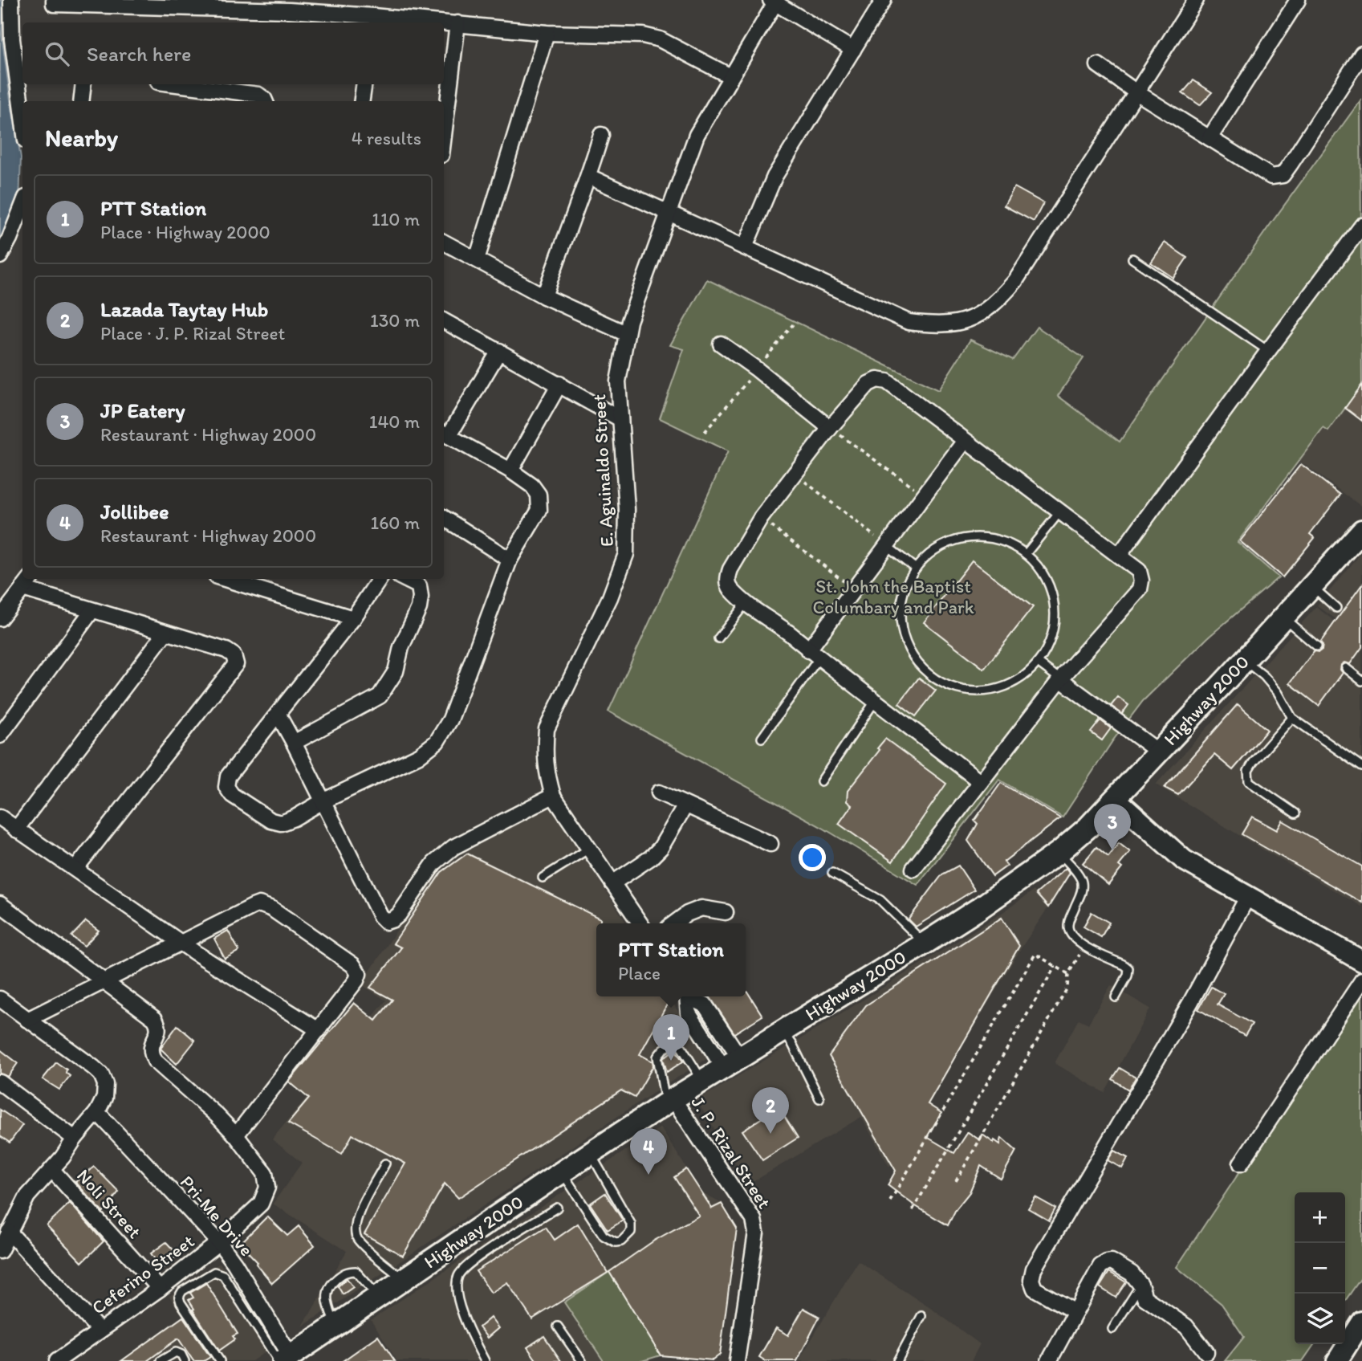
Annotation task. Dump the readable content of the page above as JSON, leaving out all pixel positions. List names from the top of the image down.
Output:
{
  "streets": {
    "main road": ["Highway 2000"],
    "street": [
      "E. Aguinaldo Street",
      "J. P. Rizal Street",
      "Noli Street",
      "Pri-Me Drive",
      "Ceferino Street"
    ]
  },
  "crossings": [
    ["Highway 2000", "J. P. Rizal Street"],
    ["Highway 2000", "Pri-Me Drive"],
    ["Noli Street", "Ceferino Street"],
    ["Pri-Me Drive", "Ceferino Street"]
  ],
  "parks": ["St. John the Baptist Columbary and Park"],
  "page": {
    "search": "Search here",
    "heading": ["Nearby", "4 results"],
    "list": [
      {
        "mark": "1",
        "name": "PTT Station",
        "note": "Place · Highway 2000",
        "value": "110 m"
      },
      {
        "mark": "2",
        "name": "Lazada Taytay Hub",
        "note": "Place · J. P. Rizal Street",
        "value": "130 m"
      },
      {
        "mark": "3",
        "name": "JP Eatery",
        "note": "Restaurant · Highway 2000",
        "value": "140 m"
      },
      {
        "mark": "4",
        "name": "Jollibee",
        "note": "Restaurant · Highway 2000",
        "value": "160 m"
      }
    ],
    "pins": [
      "3",
      "1",
      "2",
      "4"
    ],
    "popup": ["PTT Station", "Place"],
    "map_buttons": ["+", "−"]
  }
}
